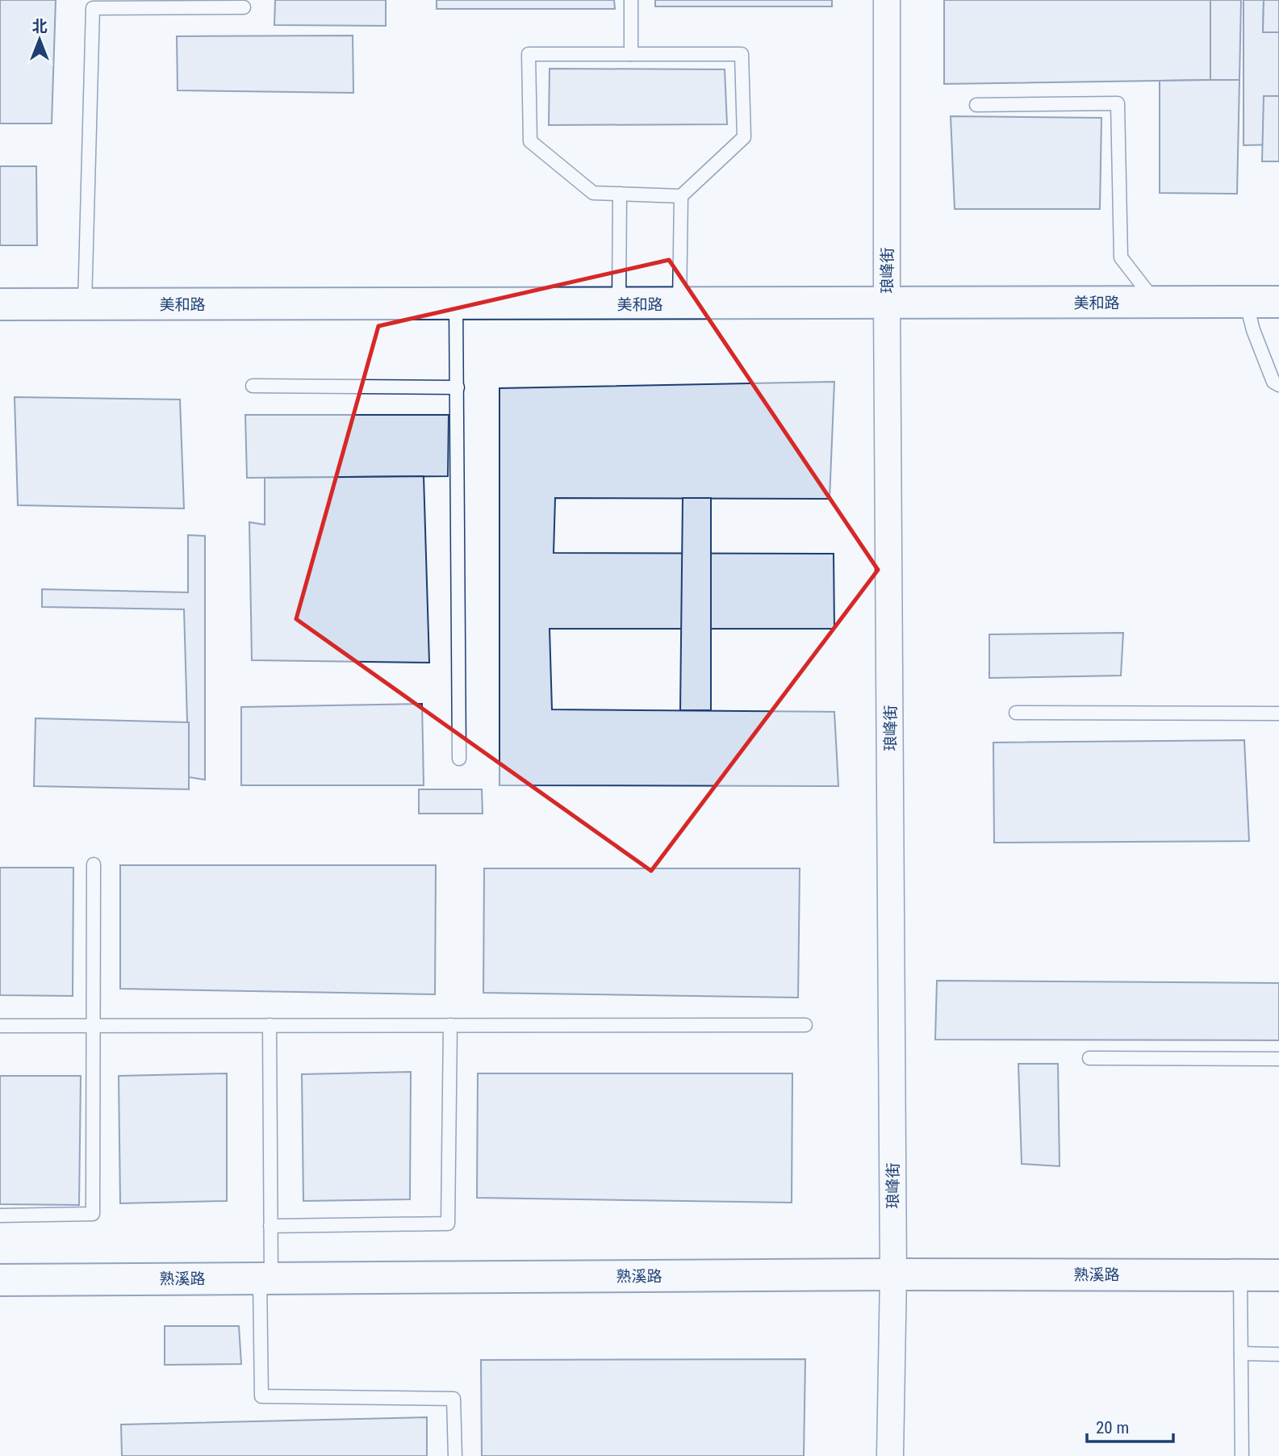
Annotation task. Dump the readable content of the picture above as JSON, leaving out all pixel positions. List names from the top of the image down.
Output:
{
  "streets": {
    "street": ["琅峰街", "美和路", "熟溪路"]
  },
  "crossings": [
    ["琅峰街", "美和路"],
    ["琅峰街", "熟溪路"]
  ],
  "scale_bar": "20 m",
  "north": "top"
}
